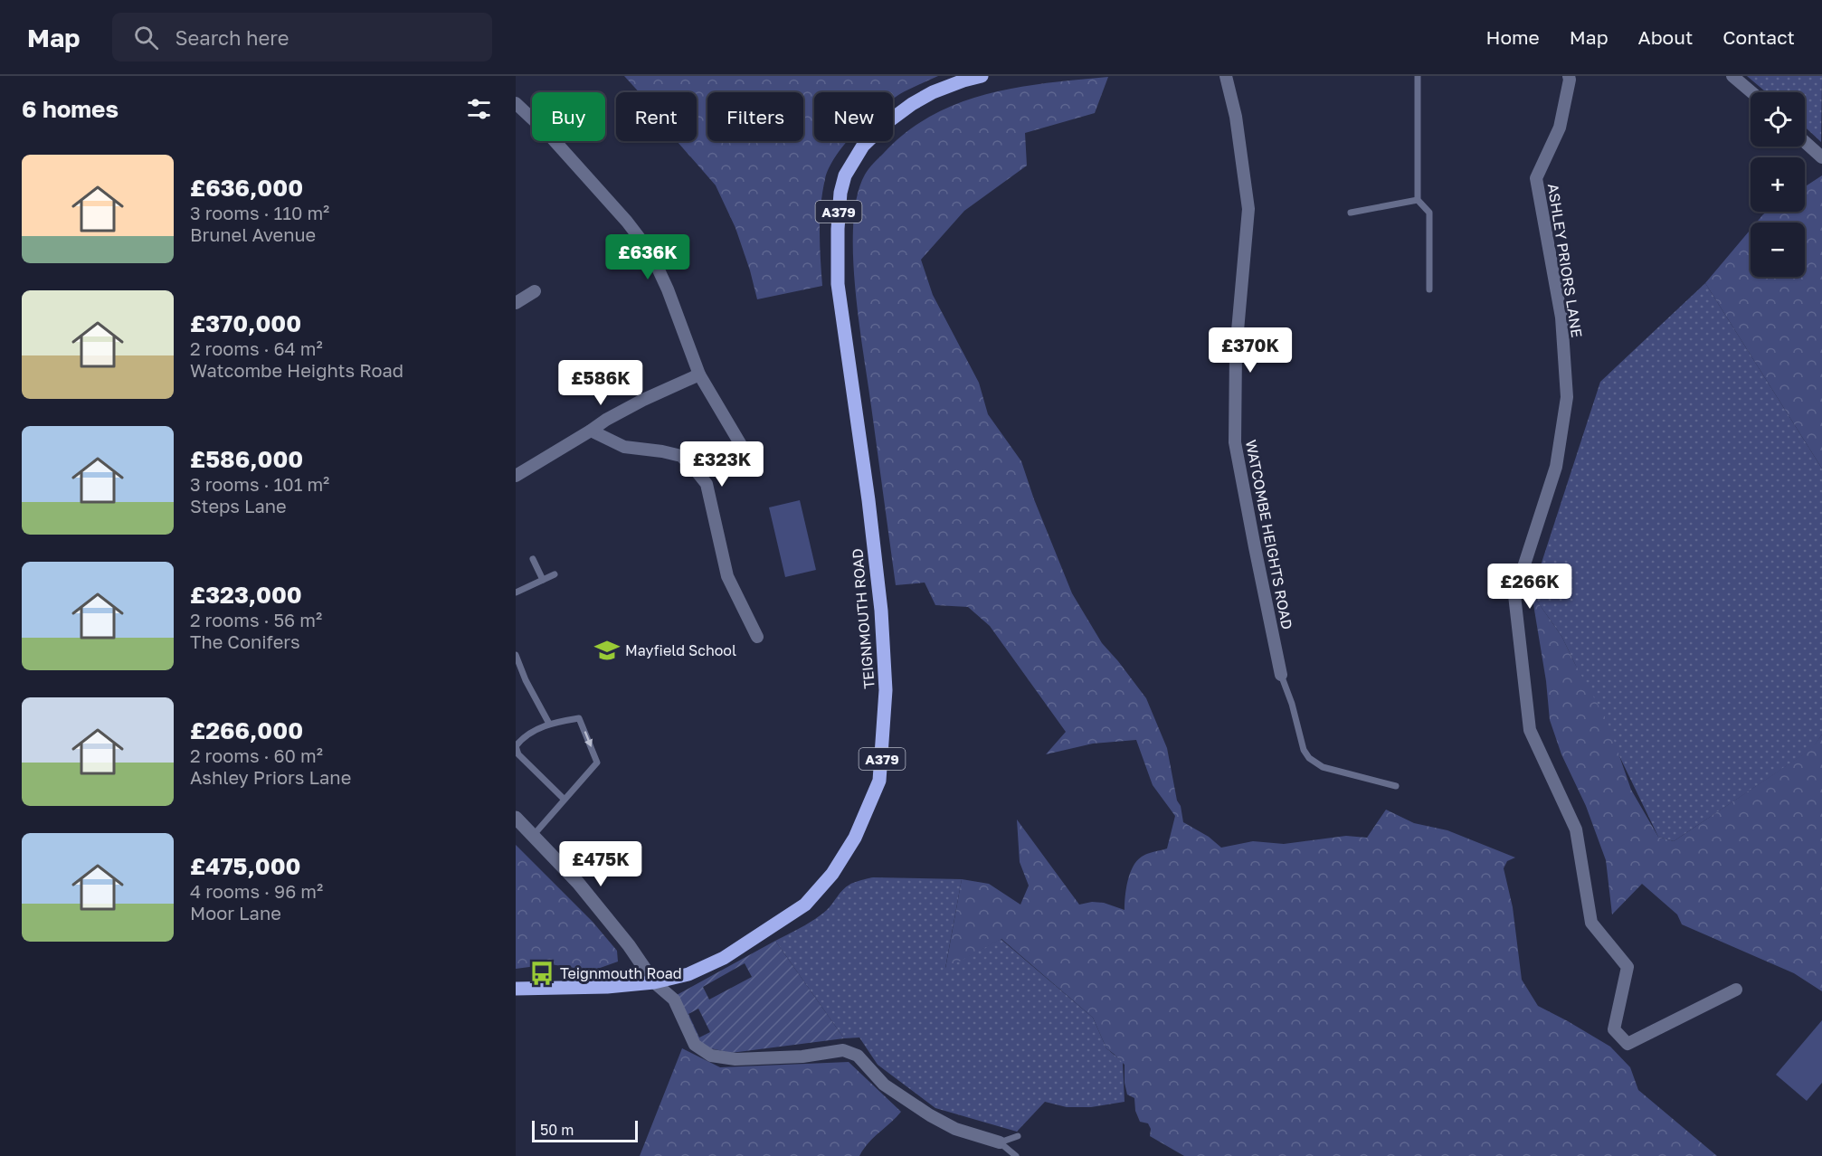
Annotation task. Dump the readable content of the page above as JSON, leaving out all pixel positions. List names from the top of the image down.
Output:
{
  "streets": {
    "main road": ["A379", "TEIGNMOUTH ROAD"],
    "street": ["ASHLEY PRIORS LANE", "WATCOMBE HEIGHTS ROAD"]
  },
  "places": {
    "school or university": ["Mayfield School"],
    "bus stop": ["Teignmouth Road"]
  },
  "scale_bar": "50 m",
  "page": {
    "header": "Map",
    "search": "Search here",
    "nav": [
      "Home",
      "Map",
      "About",
      "Contact"
    ],
    "heading": "6 homes",
    "map_buttons": ["+", "−"],
    "chip": [
      "Buy",
      "Rent",
      "Filters",
      "New"
    ],
    "list": [
      {
        "name": "£636,000",
        "note": "3 rooms · 110 m² · Brunel Avenue"
      },
      {
        "name": "£370,000",
        "note": "2 rooms · 64 m² · Watcombe Heights Road"
      },
      {
        "name": "£586,000",
        "note": "3 rooms · 101 m² · Steps Lane"
      },
      {
        "name": "£323,000",
        "note": "2 rooms · 56 m² · The Conifers"
      },
      {
        "name": "£266,000",
        "note": "2 rooms · 60 m² · Ashley Priors Lane"
      },
      {
        "name": "£475,000",
        "note": "4 rooms · 96 m² · Moor Lane"
      }
    ],
    "price": [
      "£636K",
      "£370K",
      "£586K",
      "£323K",
      "£266K",
      "£475K"
    ],
    "scale": "50 m"
  }
}
